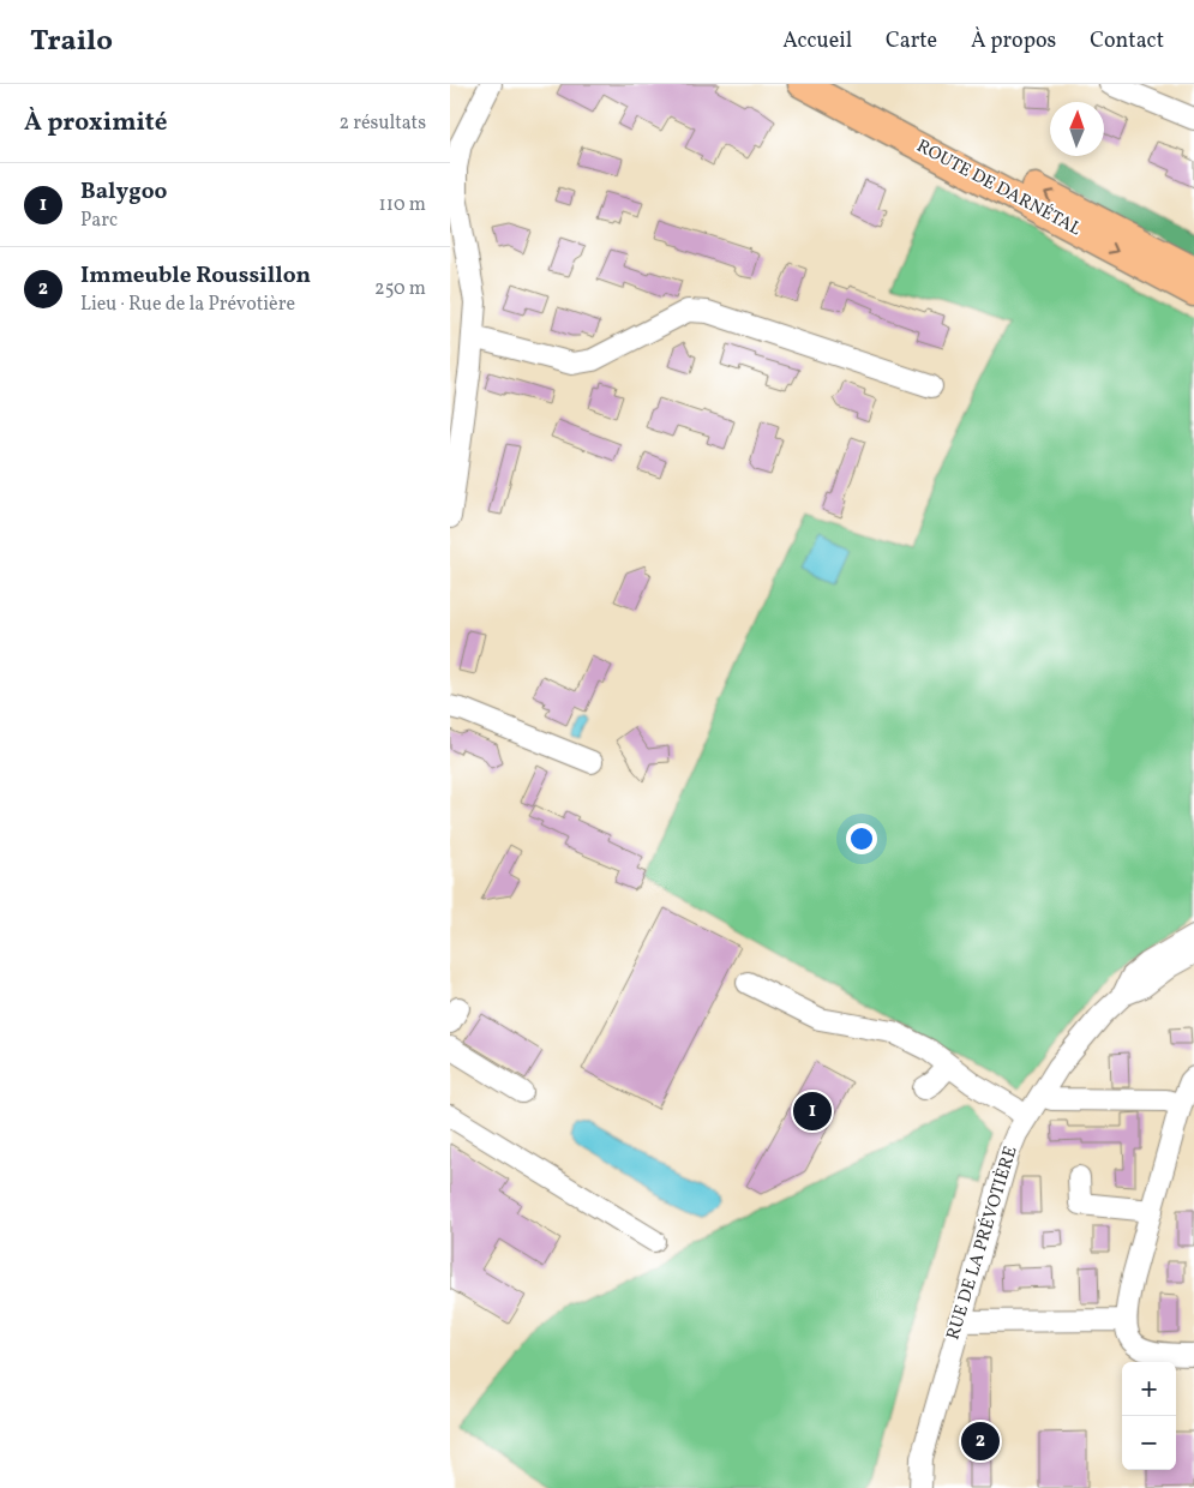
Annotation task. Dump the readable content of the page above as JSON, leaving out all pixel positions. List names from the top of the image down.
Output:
{
  "streets": {
    "main road": ["ROUTE DE DARNÉTAL"],
    "street": ["RUE DE LA PRÉVOTIÈRE"]
  },
  "north": "top",
  "page": {
    "header": "Trailo",
    "nav": [
      "Accueil",
      "Carte",
      "À propos",
      "Contact"
    ],
    "heading": ["À proximité", "2 résultats"],
    "list": [
      {
        "mark": "1",
        "name": "Balygoo",
        "note": "Parc",
        "value": "110 m"
      },
      {
        "mark": "2",
        "name": "Immeuble Roussillon",
        "note": "Lieu · Rue de la Prévotière",
        "value": "250 m"
      }
    ],
    "pins": ["1", "2"],
    "map_buttons": ["+", "−"]
  }
}
